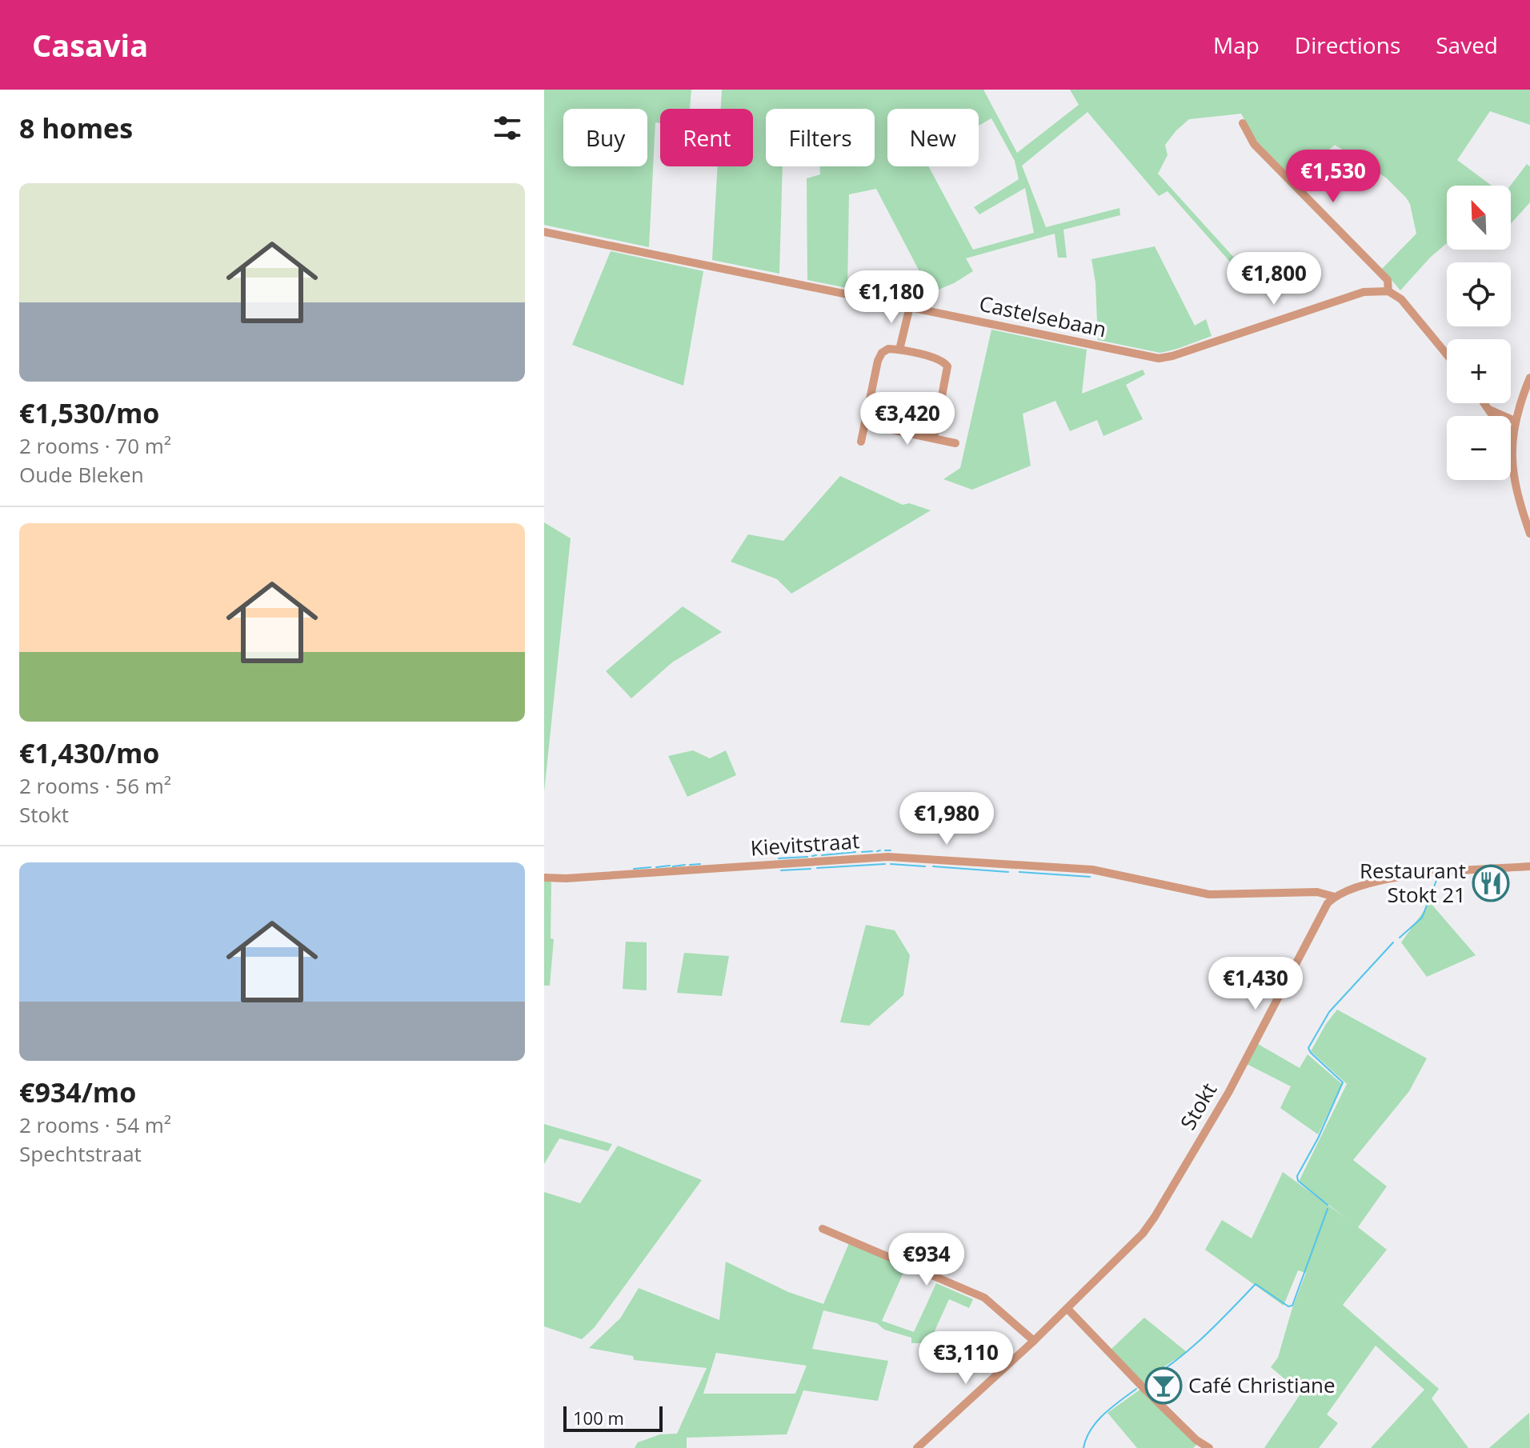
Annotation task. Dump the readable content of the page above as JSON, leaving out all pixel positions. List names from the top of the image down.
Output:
{
  "streets": {
    "street": ["Castelsebaan", "Kievitstraat", "Stokt"]
  },
  "crossings": [
    ["Kievitstraat", "Stokt"]
  ],
  "places": {
    "restaurant": ["Restaurant Stokt 21"],
    "bar": ["Café Christiane"]
  },
  "scale_bar": "100 m",
  "north": "top left",
  "page": {
    "header": "Casavia",
    "nav": ["Map", "Directions", "Saved"],
    "heading": "8 homes",
    "chip": [
      "Buy",
      "Rent",
      "Filters",
      "New"
    ],
    "price": [
      "€1,530",
      "€1,800",
      "€1,180",
      "€3,420",
      "€1,980",
      "€1,430",
      "€934",
      "€3,110"
    ],
    "list": [
      {
        "name": "€1,530/mo",
        "note": "2 rooms · 70 m² · Oude Bleken"
      },
      {
        "name": "€1,430/mo",
        "note": "2 rooms · 56 m² · Stokt"
      },
      {
        "name": "€934/mo",
        "note": "2 rooms · 54 m² · Spechtstraat"
      }
    ],
    "map_buttons": ["+", "−"],
    "scale": "100 m"
  }
}
